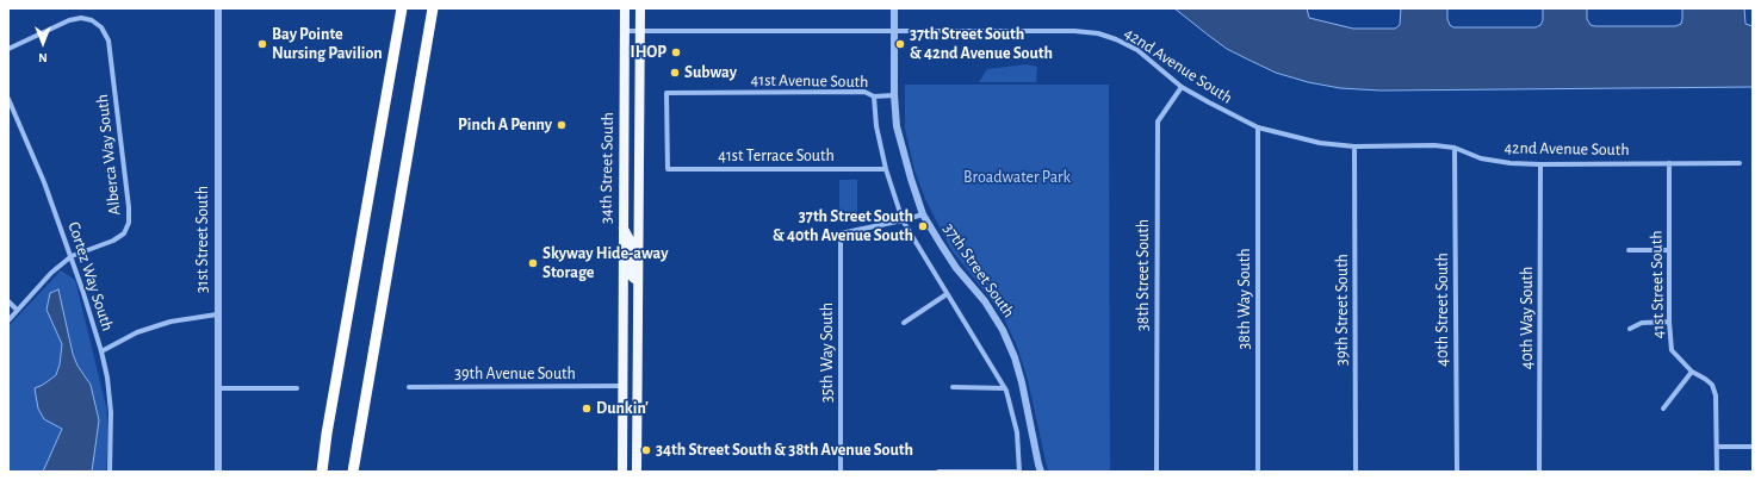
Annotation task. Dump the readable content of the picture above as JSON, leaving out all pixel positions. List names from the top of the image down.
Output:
{
  "streets": {
    "highway": ["34th Street South"],
    "street": [
      "42nd Avenue South",
      "41st Avenue South",
      "Alberca Way South",
      "41st Terrace South",
      "31st Street South",
      "37th Street South",
      "38th Street South",
      "Cortez Way South",
      "41st Street South",
      "38th Way South",
      "39th Street South",
      "40th Street South",
      "40th Way South",
      "35th Way South",
      "39th Avenue South"
    ]
  },
  "crossings": [
    ["42nd Avenue South", "34th Street South"],
    ["42nd Avenue South", "37th Street South"],
    ["42nd Avenue South", "38th Street South"],
    ["42nd Avenue South", "41st Street South"],
    ["42nd Avenue South", "38th Way South"],
    ["42nd Avenue South", "39th Street South"],
    ["42nd Avenue South", "40th Street South"],
    ["42nd Avenue South", "40th Way South"],
    ["41st Avenue South", "41st Terrace South"],
    ["41st Avenue South", "37th Street South"],
    ["Alberca Way South", "Cortez Way South"],
    ["34th Street South", "39th Avenue South"]
  ],
  "parks": ["Broadwater Park"],
  "places": [
    "Bay Pointe Nursing Pavilion",
    "37th Street South & 42nd Avenue South",
    "IHOP",
    "Subway",
    "Pinch A Penny",
    "37th Street South & 40th Avenue South",
    "Skyway Hide-away Storage",
    "Dunkin'",
    "34th Street South & 38th Avenue South"
  ],
  "north": "bottom"
}
